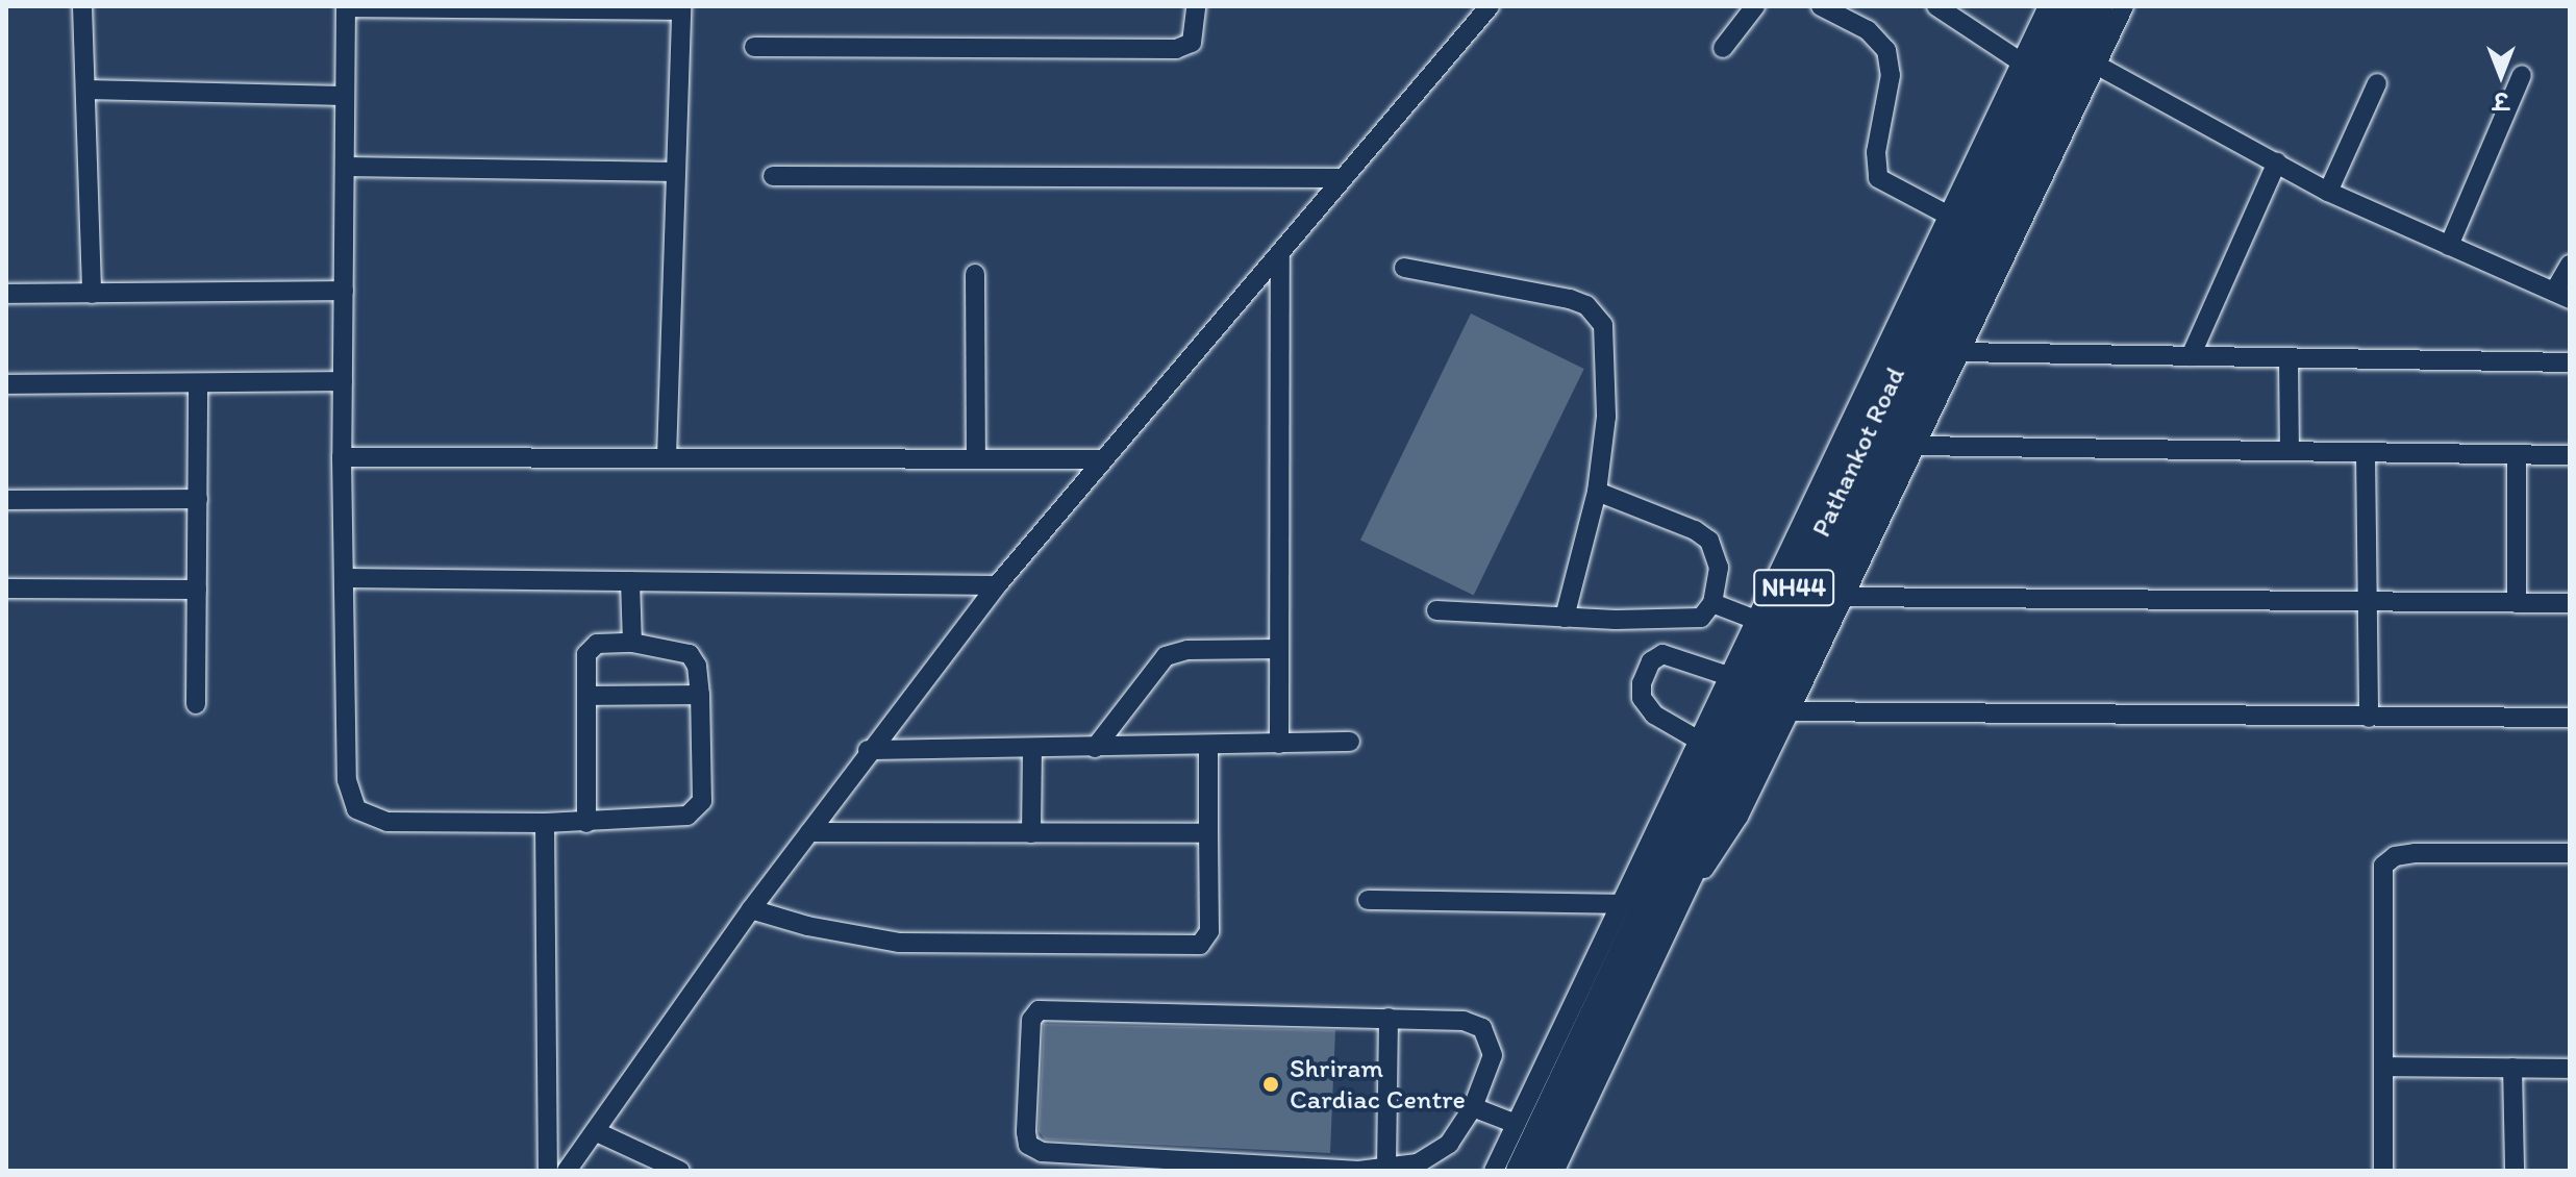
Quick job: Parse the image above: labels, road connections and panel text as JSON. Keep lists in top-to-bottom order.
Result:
{
  "streets": {
    "highway": ["Pathankot Road", "NH44"]
  },
  "places": ["Shriram Cardiac Centre"],
  "north": "bottom"
}
